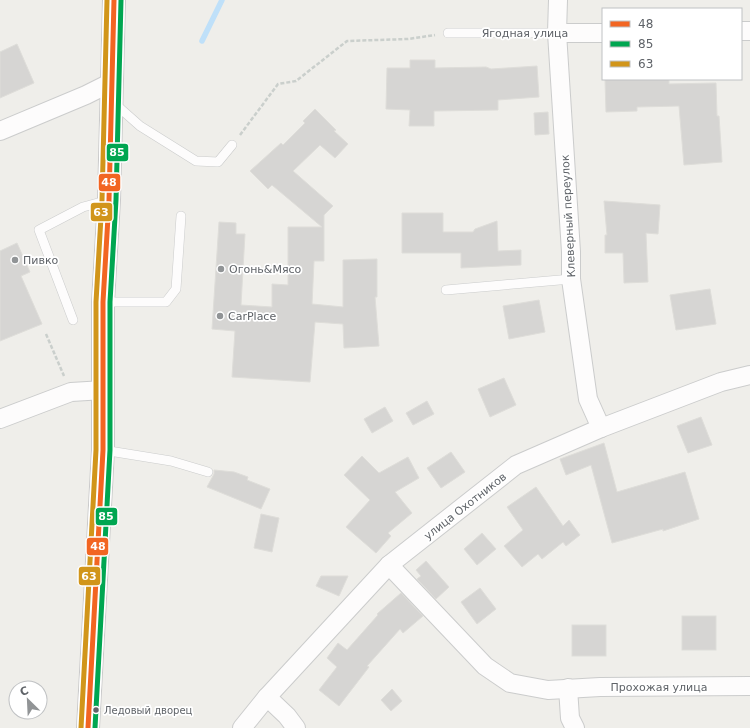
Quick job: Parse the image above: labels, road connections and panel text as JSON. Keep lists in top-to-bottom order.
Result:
{
  "streets": {
    "street": [
      "Ягодная улица",
      "Клеверный переулок",
      "улица Охотников",
      "Прохожая улица"
    ]
  },
  "crossings": [
    ["Ягодная улица", "Клеверный переулок"],
    ["Клеверный переулок", "улица Охотников"],
    ["улица Охотников", "Прохожая улица"]
  ],
  "places": [
    "Пивко",
    "Огонь&Мясо",
    "CarPlace",
    "Ледовый дворец"
  ],
  "lines": ["transit line 48", "transit line 85", "transit line 63"],
  "legend": ["48", "85", "63"],
  "north": "top left"
}
